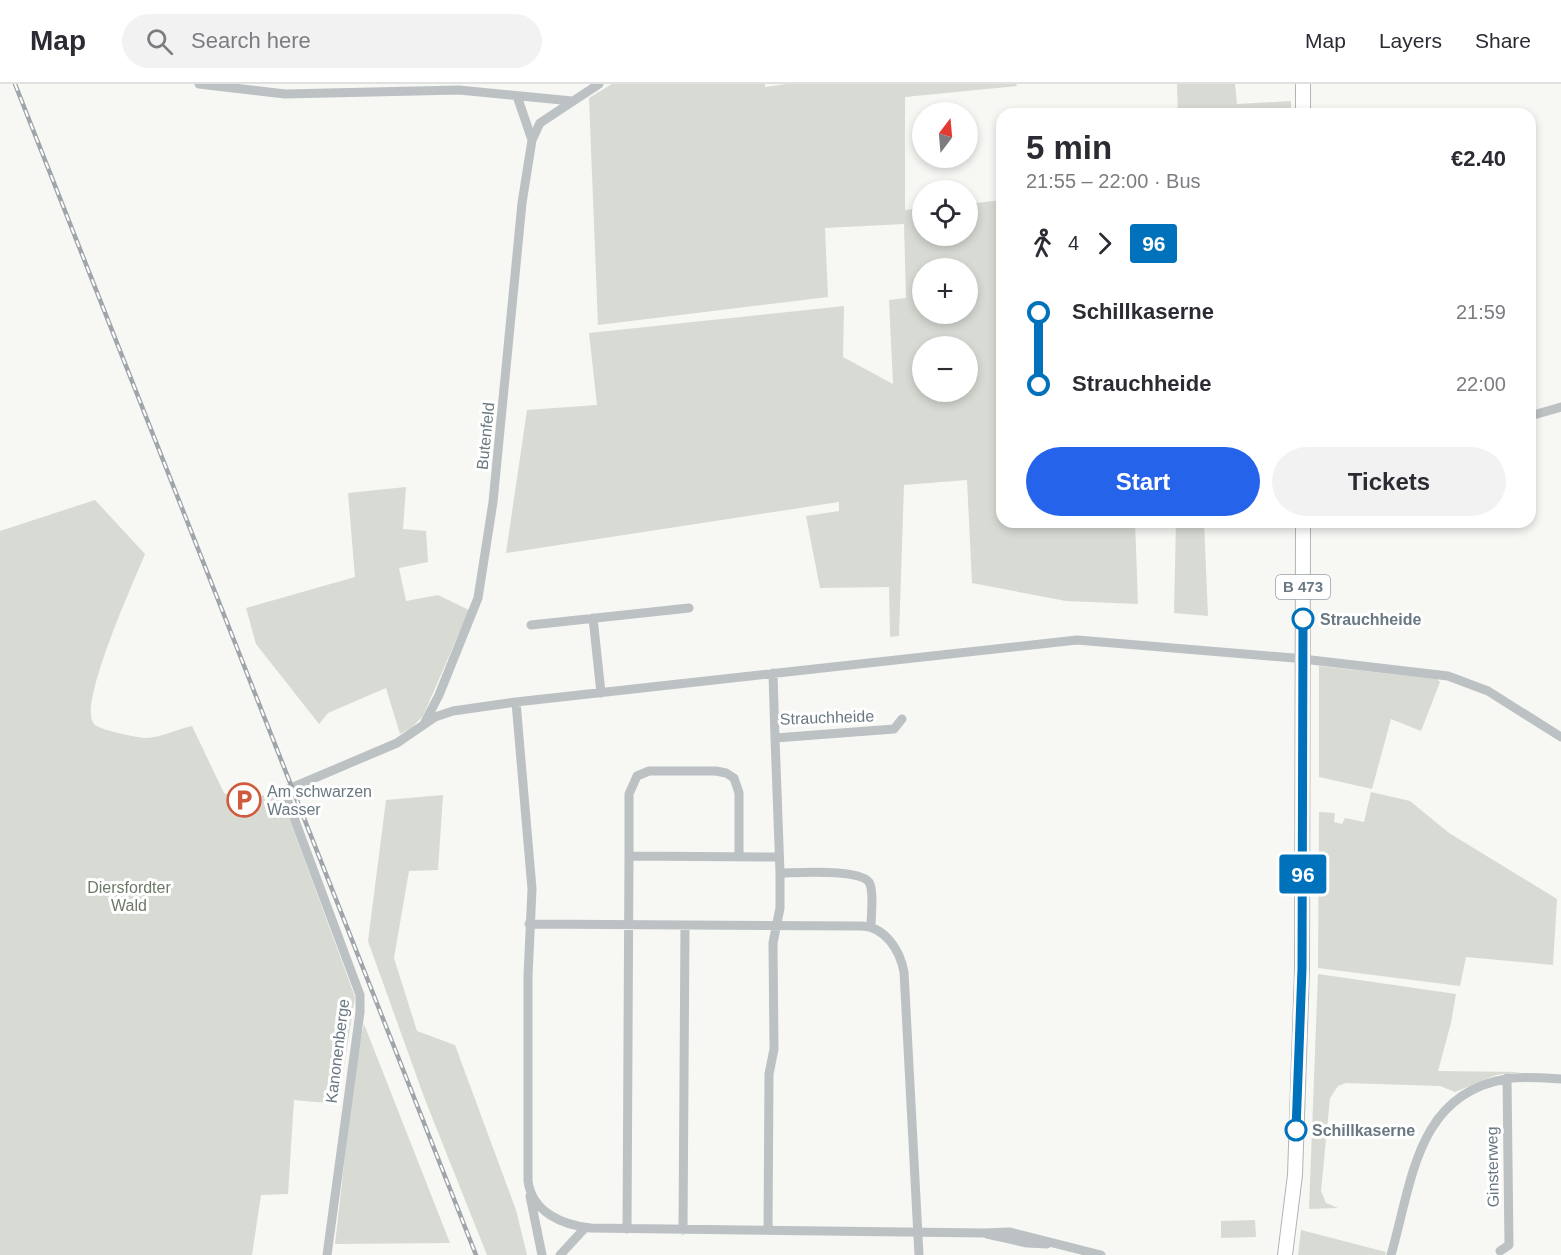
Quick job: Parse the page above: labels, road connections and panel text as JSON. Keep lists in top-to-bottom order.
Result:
{
  "streets": {
    "main road": ["B 473"],
    "street": [
      "Butenfeld",
      "Strauchheide",
      "Kanonenberge",
      "Ginsterweg"
    ]
  },
  "crossings": [
    ["Butenfeld", "Kanonenberge"]
  ],
  "parks": ["Diersfordter Wald"],
  "places": {
    "other": ["Strauchheide", "Schillkaserne"],
    "parking": ["Am schwarzen Wasser"]
  },
  "lines": ["bus line 96"],
  "north": "top",
  "page": {
    "header": "Map",
    "search": "Search here",
    "nav": ["Map", "Layers", "Share"],
    "on_map": "96",
    "map_buttons": ["+", "−"],
    "heading": ["5 min", "21:55 – 22:00 · Bus", "€2.40"],
    "legs": ["4", "96"],
    "list": [
      {
        "name": "Schillkaserne",
        "value": "21:59"
      },
      {
        "name": "Strauchheide",
        "value": "22:00"
      }
    ],
    "buttons": ["Start", "Tickets"]
  }
}
